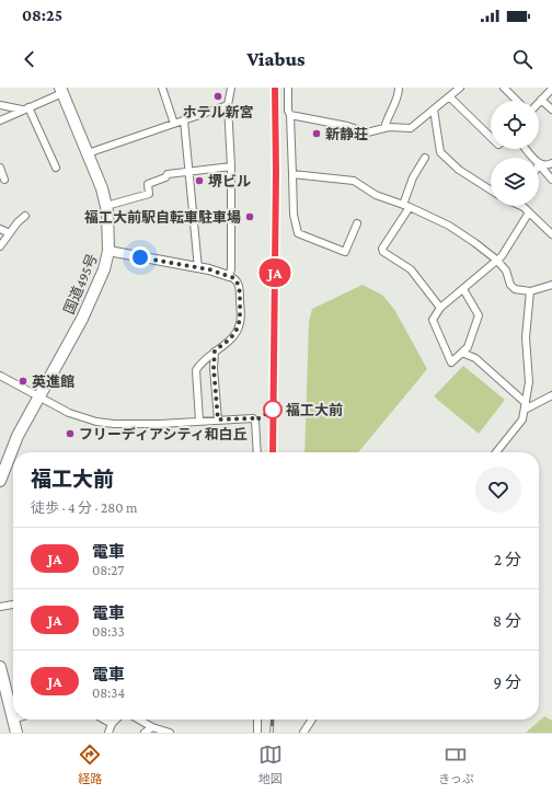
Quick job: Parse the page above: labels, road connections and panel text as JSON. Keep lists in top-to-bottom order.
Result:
{
  "streets": {
    "highway": ["国道495号"]
  },
  "places": [
    "ホテル新宮",
    "新静荘",
    "堺ビル",
    "福工大前駅自転車駐車場",
    "英進館",
    "福工大前",
    "フリーディアシティ和白丘"
  ],
  "page": {
    "status": "08:25",
    "header": "Viabus",
    "on_map": "JA",
    "heading": ["福工大前", "徒歩 · 4 分 · 280 m"],
    "list": [
      {
        "mark": "JA",
        "name": "電車",
        "note": "08:27",
        "value": "2 分"
      },
      {
        "mark": "JA",
        "name": "電車",
        "note": "08:33",
        "value": "8 分"
      },
      {
        "mark": "JA",
        "name": "電車",
        "note": "08:34",
        "value": "9 分"
      }
    ],
    "tabs": ["経路", "地図", "きっぷ"]
  }
}
